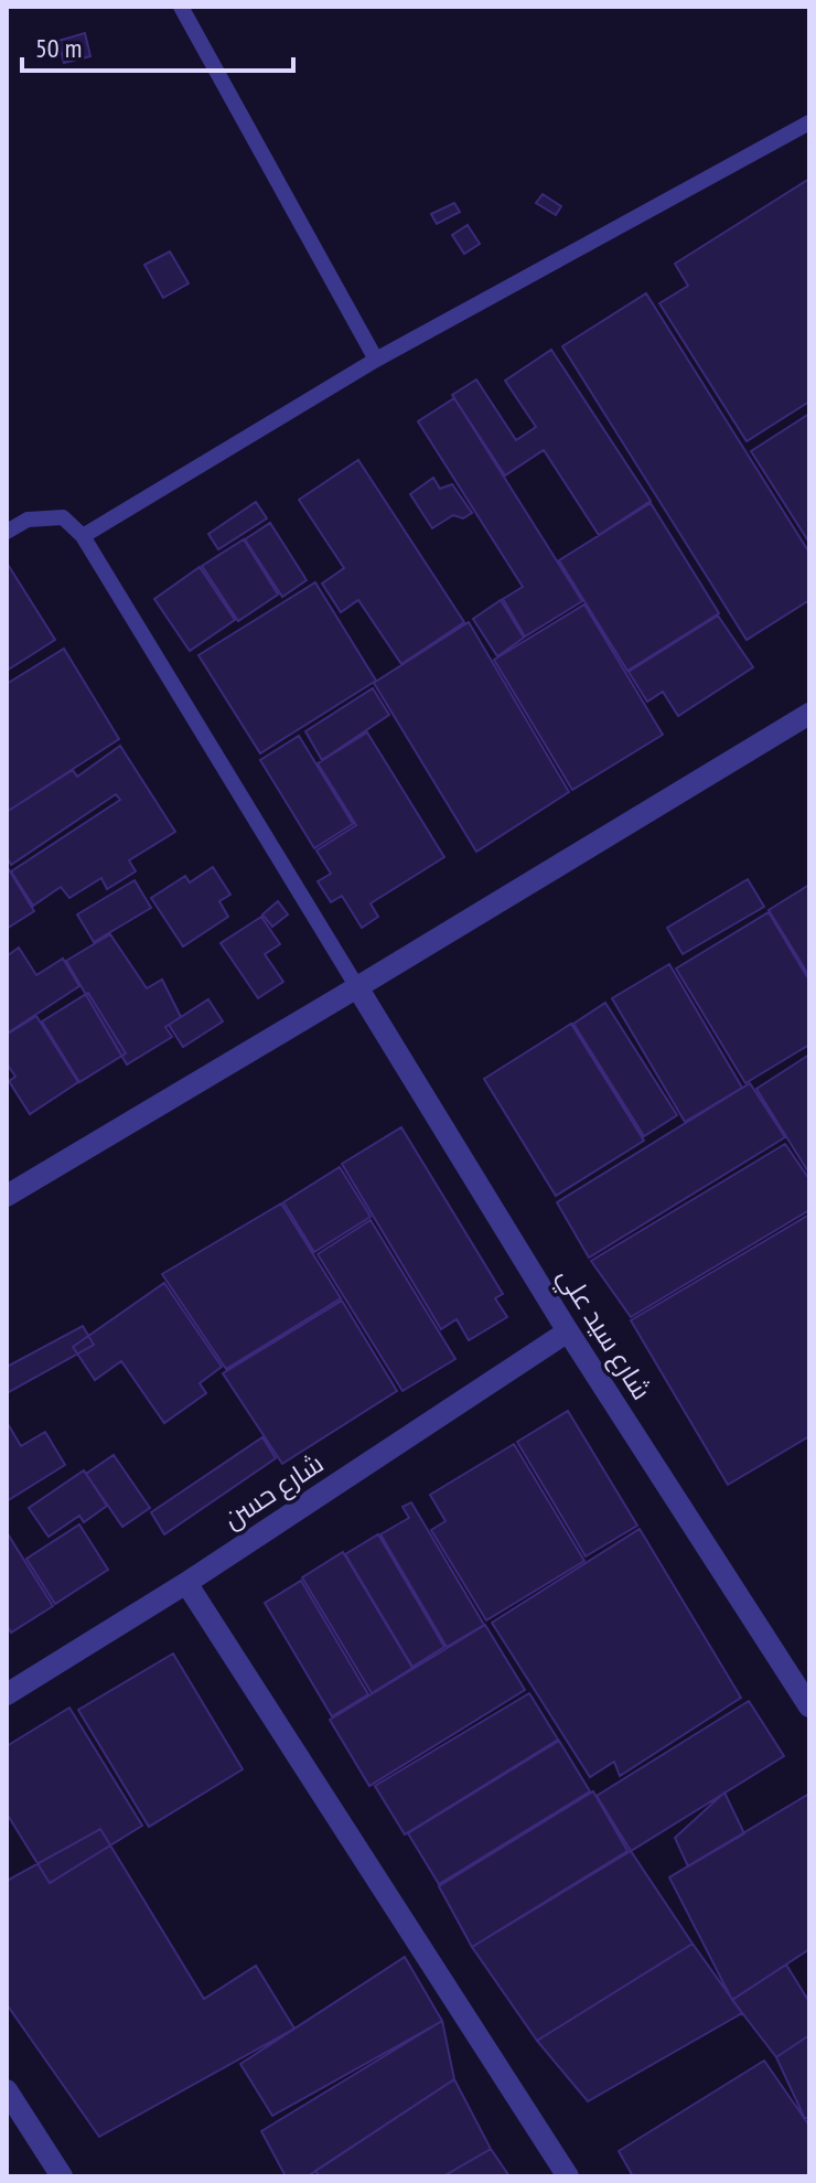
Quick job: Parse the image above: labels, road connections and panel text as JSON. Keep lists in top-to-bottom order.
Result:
{
  "streets": {
    "street": ["شارع سيد علي", "شارع حسن"]
  },
  "crossings": [
    ["شارع سيد علي", "شارع حسن"]
  ],
  "scale_bar": "50 m"
}
